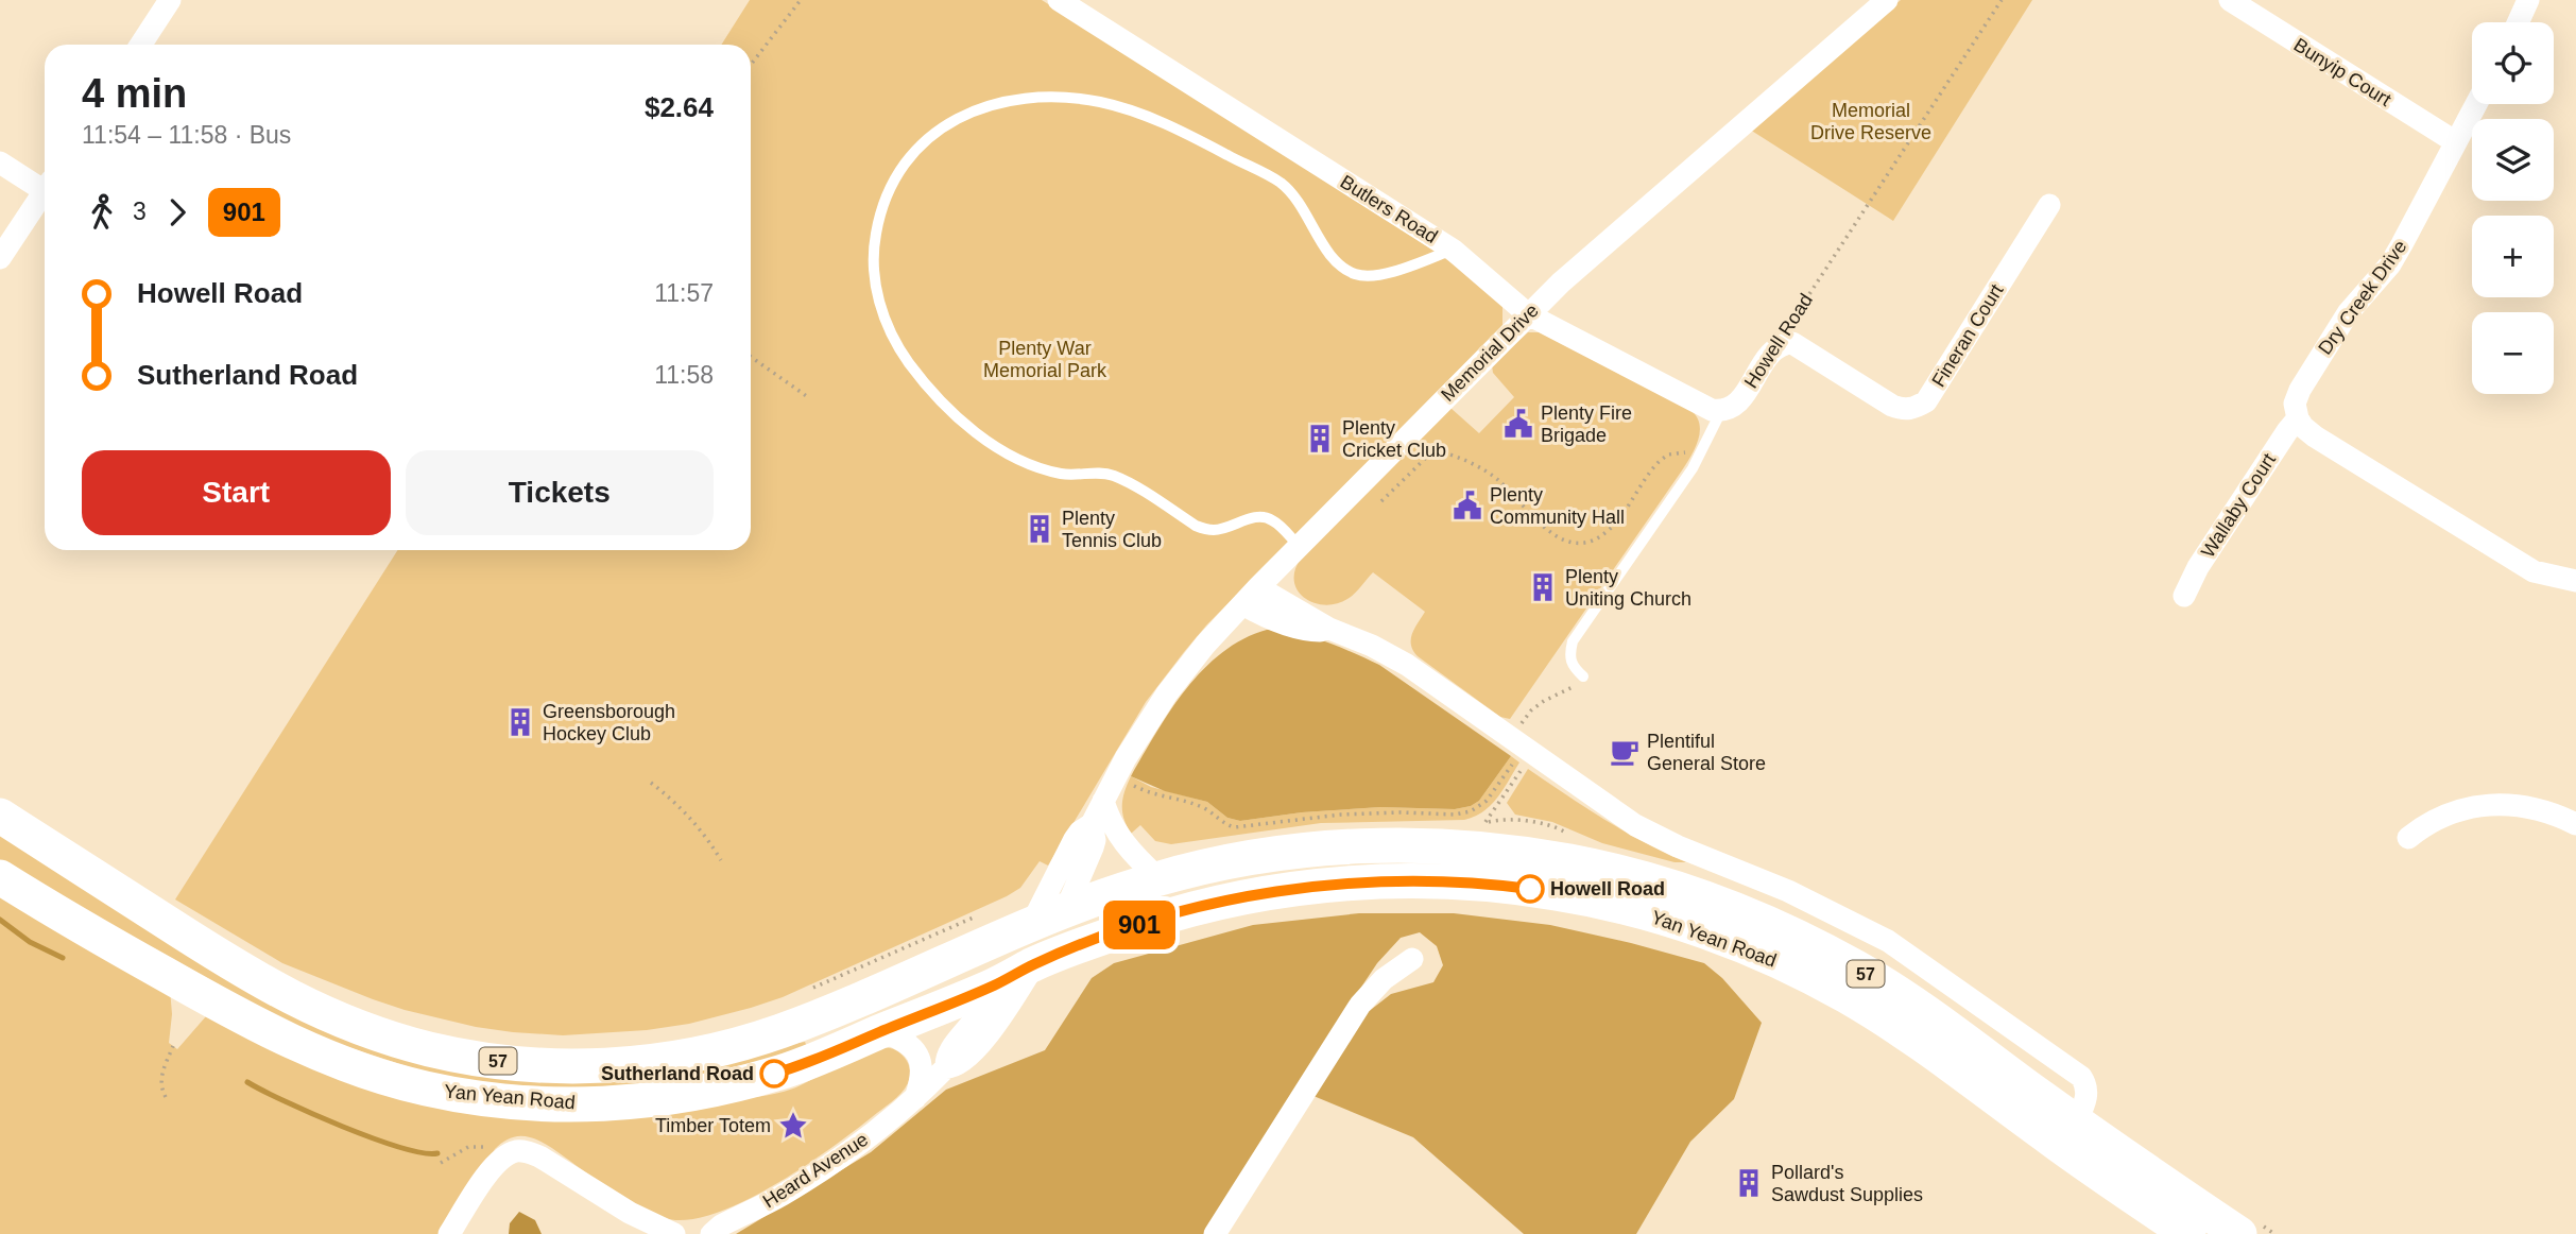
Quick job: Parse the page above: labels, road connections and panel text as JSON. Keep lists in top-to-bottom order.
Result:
{
  "streets": {
    "main road": [
      "Memorial Drive",
      "Yan Yean Road",
      "57",
      "Heard Avenue"
    ],
    "street": [
      "Bunyip Court",
      "Butlers Road",
      "Dry Creek Drive",
      "Fineran Court",
      "Howell Road",
      "Wallaby Court"
    ]
  },
  "crossings": [
    ["Bunyip Court", "Dry Creek Drive"],
    ["Butlers Road", "Howell Road"],
    ["Butlers Road", "Memorial Drive"],
    ["Dry Creek Drive", "Wallaby Court"],
    ["Fineran Court", "Howell Road"],
    ["Memorial Drive", "Yan Yean Road"],
    ["Memorial Drive", "Heard Avenue"],
    ["Yan Yean Road", "Heard Avenue"]
  ],
  "parks": ["Memorial Drive Reserve", "Plenty War Memorial Park"],
  "places": {
    "public building": ["Plenty Fire Brigade", "Plenty Community Hall"],
    "building": [
      "Plenty Cricket Club",
      "Plenty Tennis Club",
      "Plenty Uniting Church",
      "Greensborough Hockey Club",
      "Pollard's Sawdust Supplies"
    ],
    "cafe": ["Plentiful General Store"],
    "other": ["Howell Road", "Sutherland Road"],
    "place": ["Timber Totem"]
  },
  "lines": ["bus line 901"],
  "page": {
    "on_map": "901",
    "map_buttons": ["+", "−"],
    "heading": ["4 min", "11:54 – 11:58 · Bus", "$2.64"],
    "legs": ["3", "901"],
    "list": [
      {
        "name": "Howell Road",
        "value": "11:57"
      },
      {
        "name": "Sutherland Road",
        "value": "11:58"
      }
    ],
    "buttons": ["Start", "Tickets"]
  }
}
